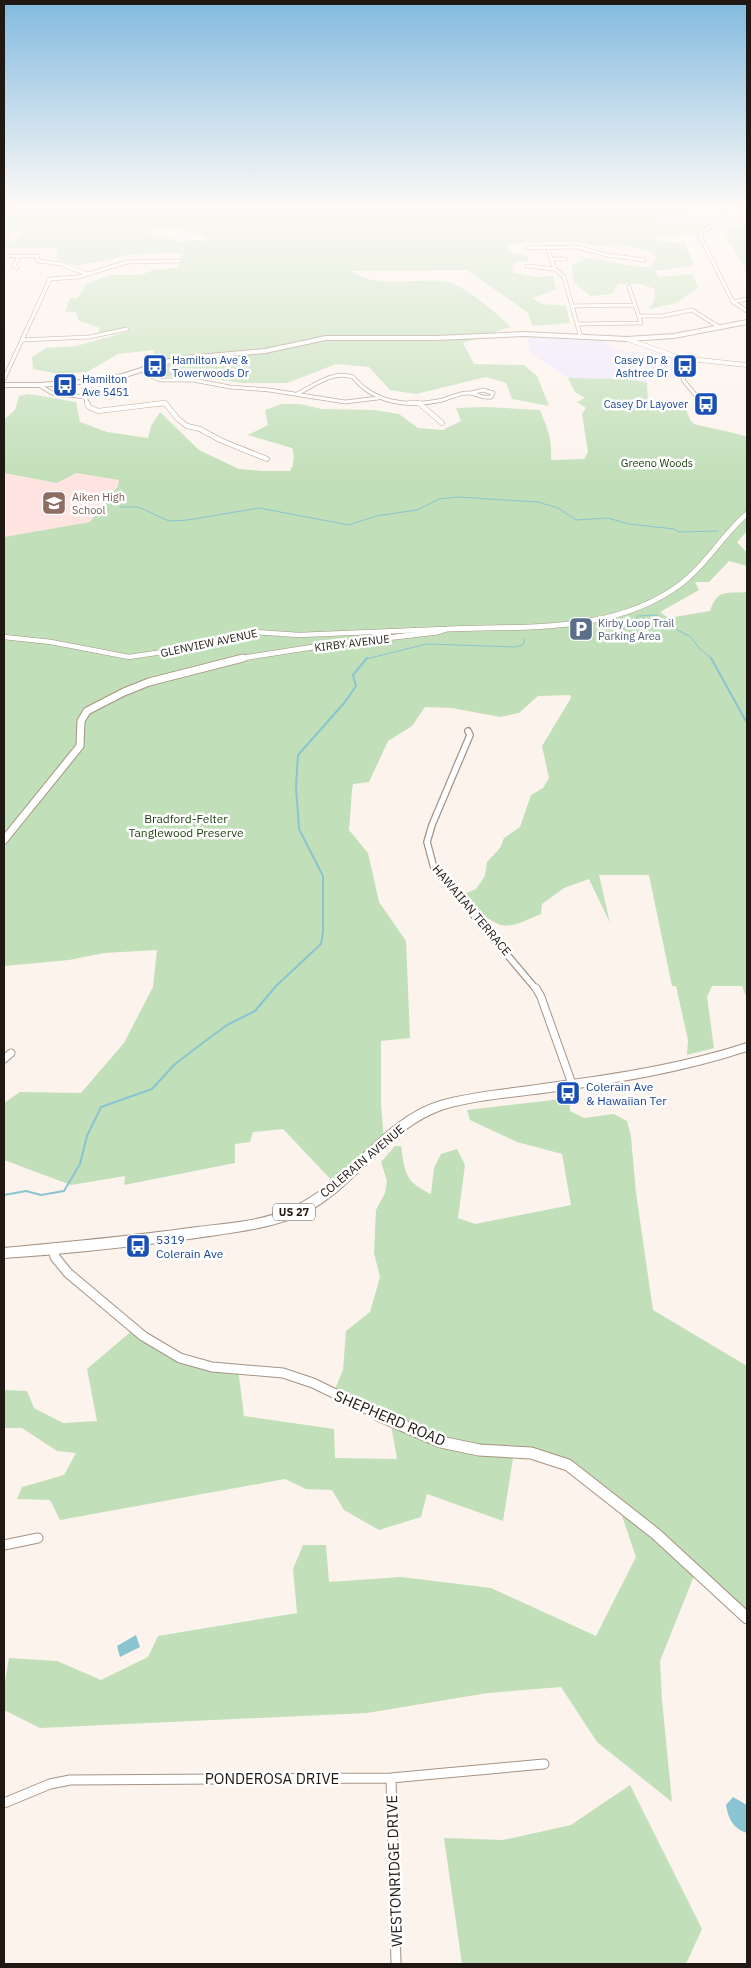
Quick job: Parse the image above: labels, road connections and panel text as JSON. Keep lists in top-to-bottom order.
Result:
{
  "streets": {
    "main road": ["COLERAIN AVENUE", "US 27"],
    "street": [
      "GLENVIEW AVENUE",
      "KIRBY AVENUE",
      "HAWAIIAN TERRACE",
      "SHEPHERD ROAD",
      "PONDEROSA DRIVE",
      "WESTONRIDGE DRIVE"
    ]
  },
  "crossings": [
    ["GLENVIEW AVENUE", "KIRBY AVENUE"],
    ["HAWAIIAN TERRACE", "COLERAIN AVENUE"],
    ["COLERAIN AVENUE", "SHEPHERD ROAD"],
    ["PONDEROSA DRIVE", "WESTONRIDGE DRIVE"]
  ],
  "parks": ["Greeno Woods", "Bradford-Felter Tanglewood Preserve"],
  "places": {
    "bus stop": [
      "Hamilton Ave & Towerwoods Dr",
      "Casey Dr & Ashtree Dr",
      "Hamilton Ave 5451",
      "Casey Dr Layover",
      "Colerain Ave & Hawaiian Ter",
      "5319 Colerain Ave"
    ],
    "school or university": ["Aiken High School"],
    "parking": ["Kirby Loop Trail Parking Area"]
  }
}
